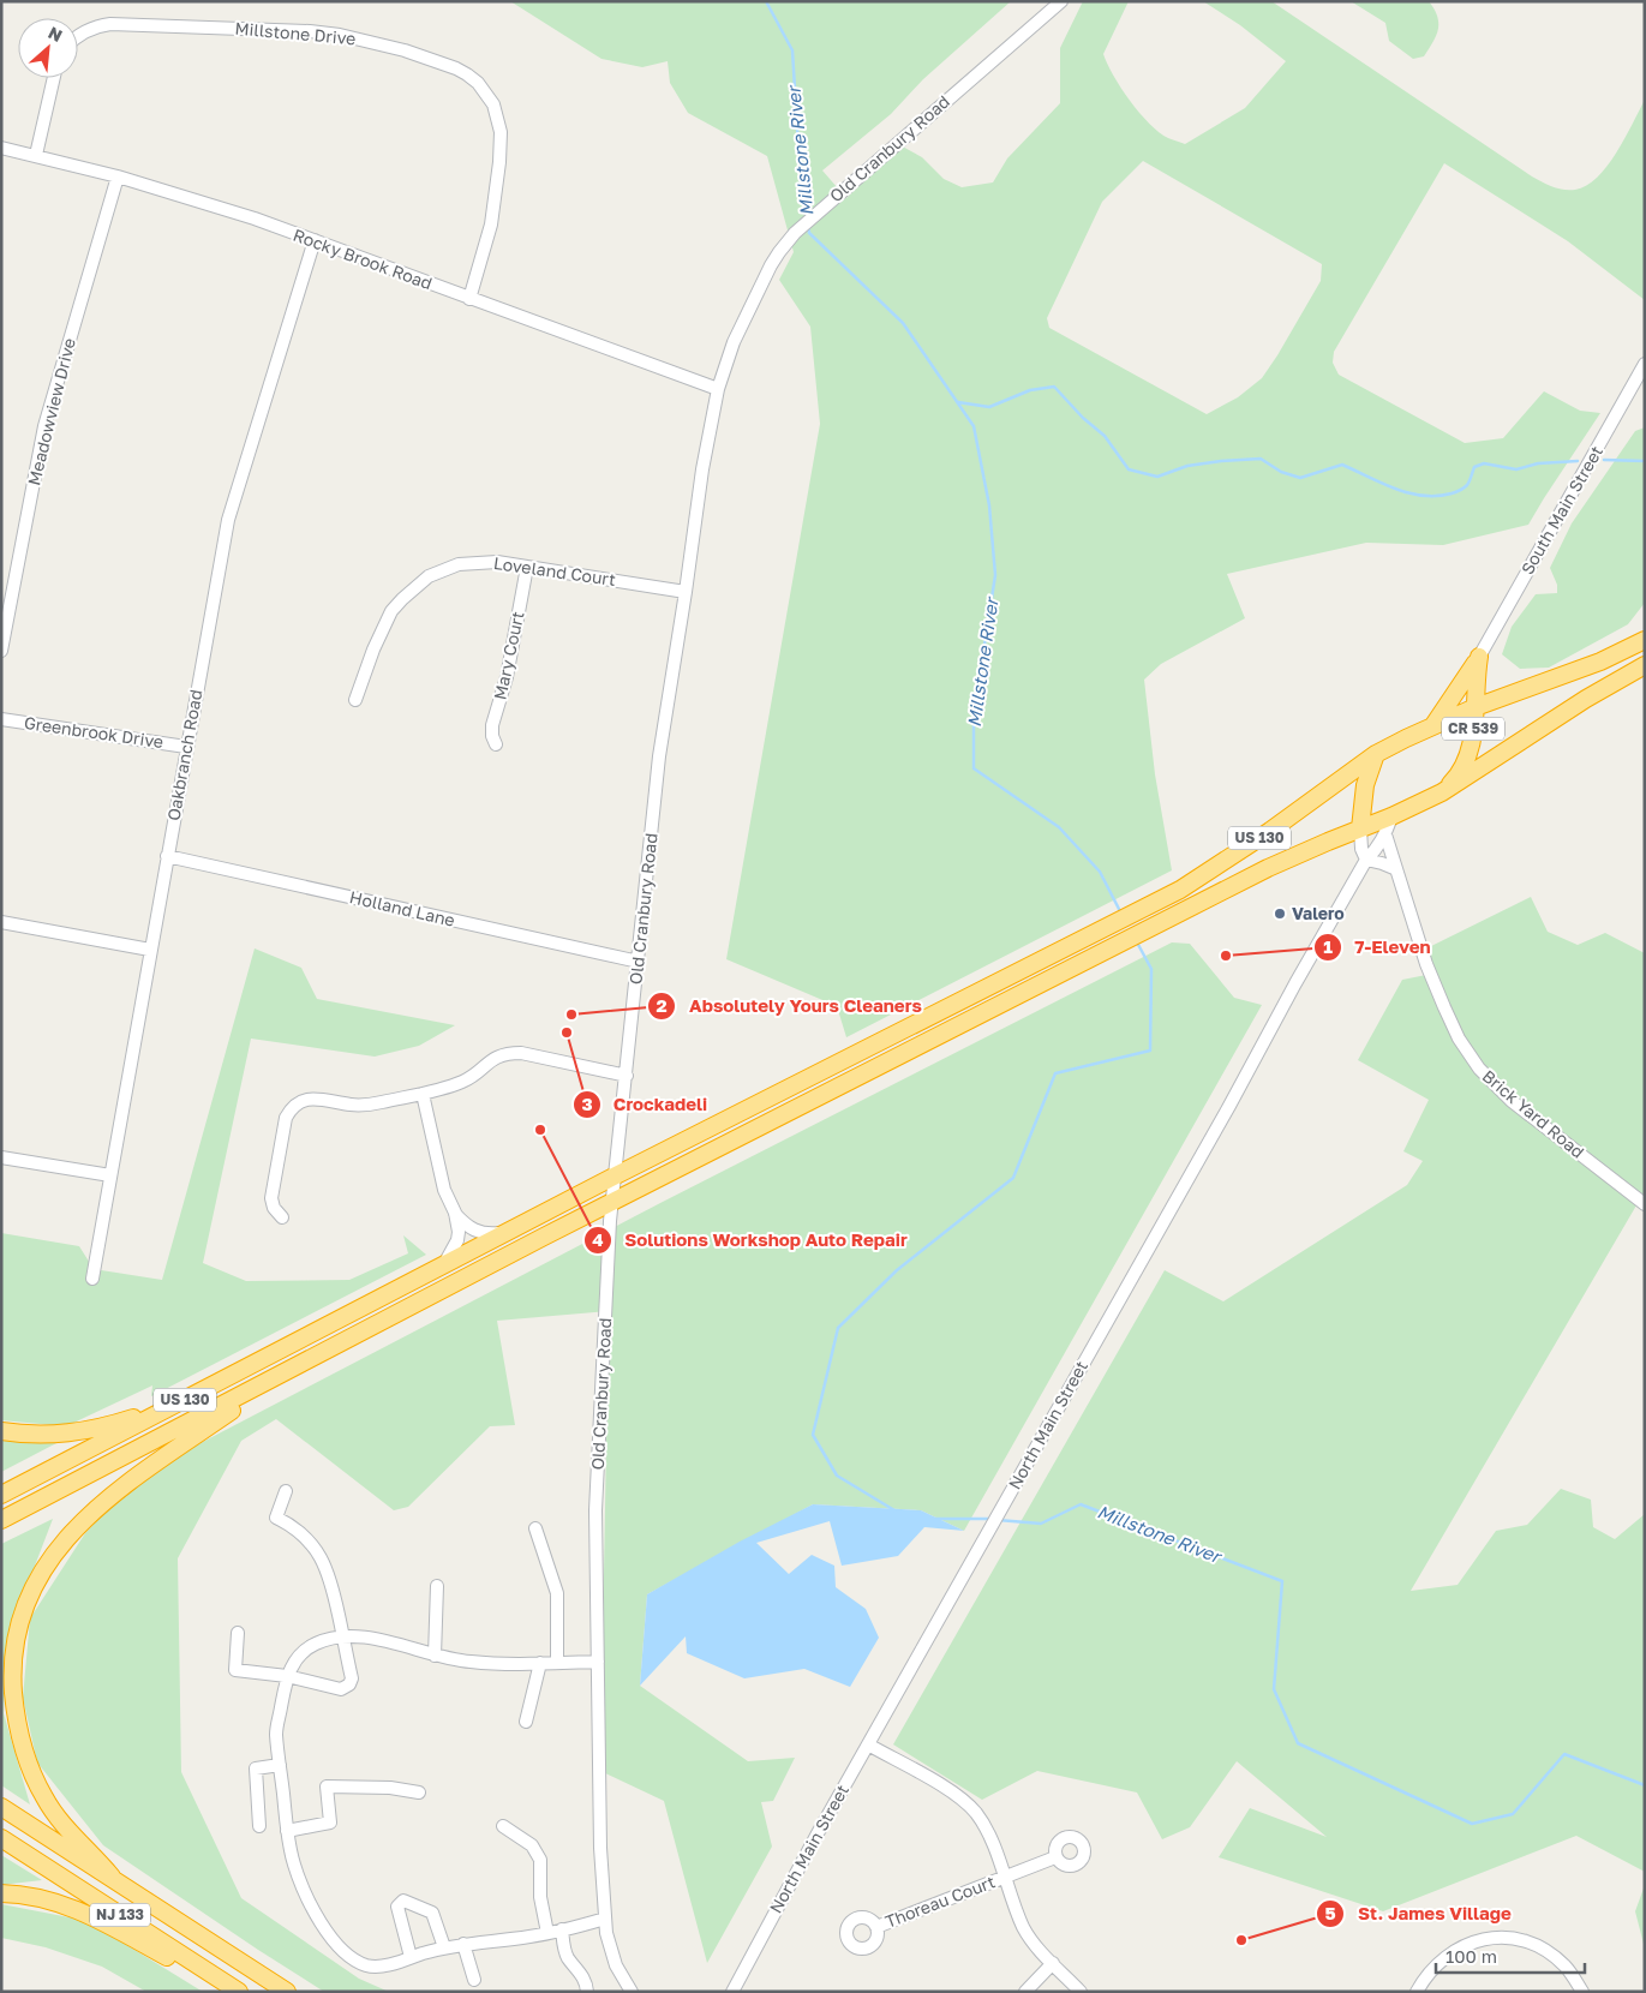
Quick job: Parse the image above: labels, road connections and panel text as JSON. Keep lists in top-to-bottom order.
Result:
{
  "streets": {
    "highway": ["CR 539", "US 130", "NJ 133"],
    "street": [
      "Millstone Drive",
      "Old Cranbury Road",
      "Rocky Brook Road",
      "Meadowview Drive",
      "South Main Street",
      "Loveland Court",
      "Mary Court",
      "Greenbrook Drive",
      "Oakbranch Road",
      "Holland Lane",
      "Brick Yard Road",
      "North Main Street",
      "Thoreau Court"
    ]
  },
  "crossings": [
    ["Millstone Drive", "Rocky Brook Road"],
    ["Old Cranbury Road", "Rocky Brook Road"],
    ["Old Cranbury Road", "Loveland Court"],
    ["Old Cranbury Road", "US 130"],
    ["Old Cranbury Road", "Holland Lane"],
    ["Rocky Brook Road", "Meadowview Drive"],
    ["Rocky Brook Road", "Oakbranch Road"],
    ["South Main Street", "CR 539"],
    ["Loveland Court", "Mary Court"],
    ["CR 539", "US 130"],
    ["Greenbrook Drive", "Oakbranch Road"],
    ["Oakbranch Road", "Holland Lane"],
    ["Brick Yard Road", "North Main Street"]
  ],
  "water": ["Millstone River"],
  "places": [
    "Valero",
    "7-Eleven",
    "Absolutely Yours Cleaners",
    "Crockadeli",
    "Solutions Workshop Auto Repair",
    "St. James Village"
  ],
  "scale_bar": "100 m",
  "north": "top right"
}
